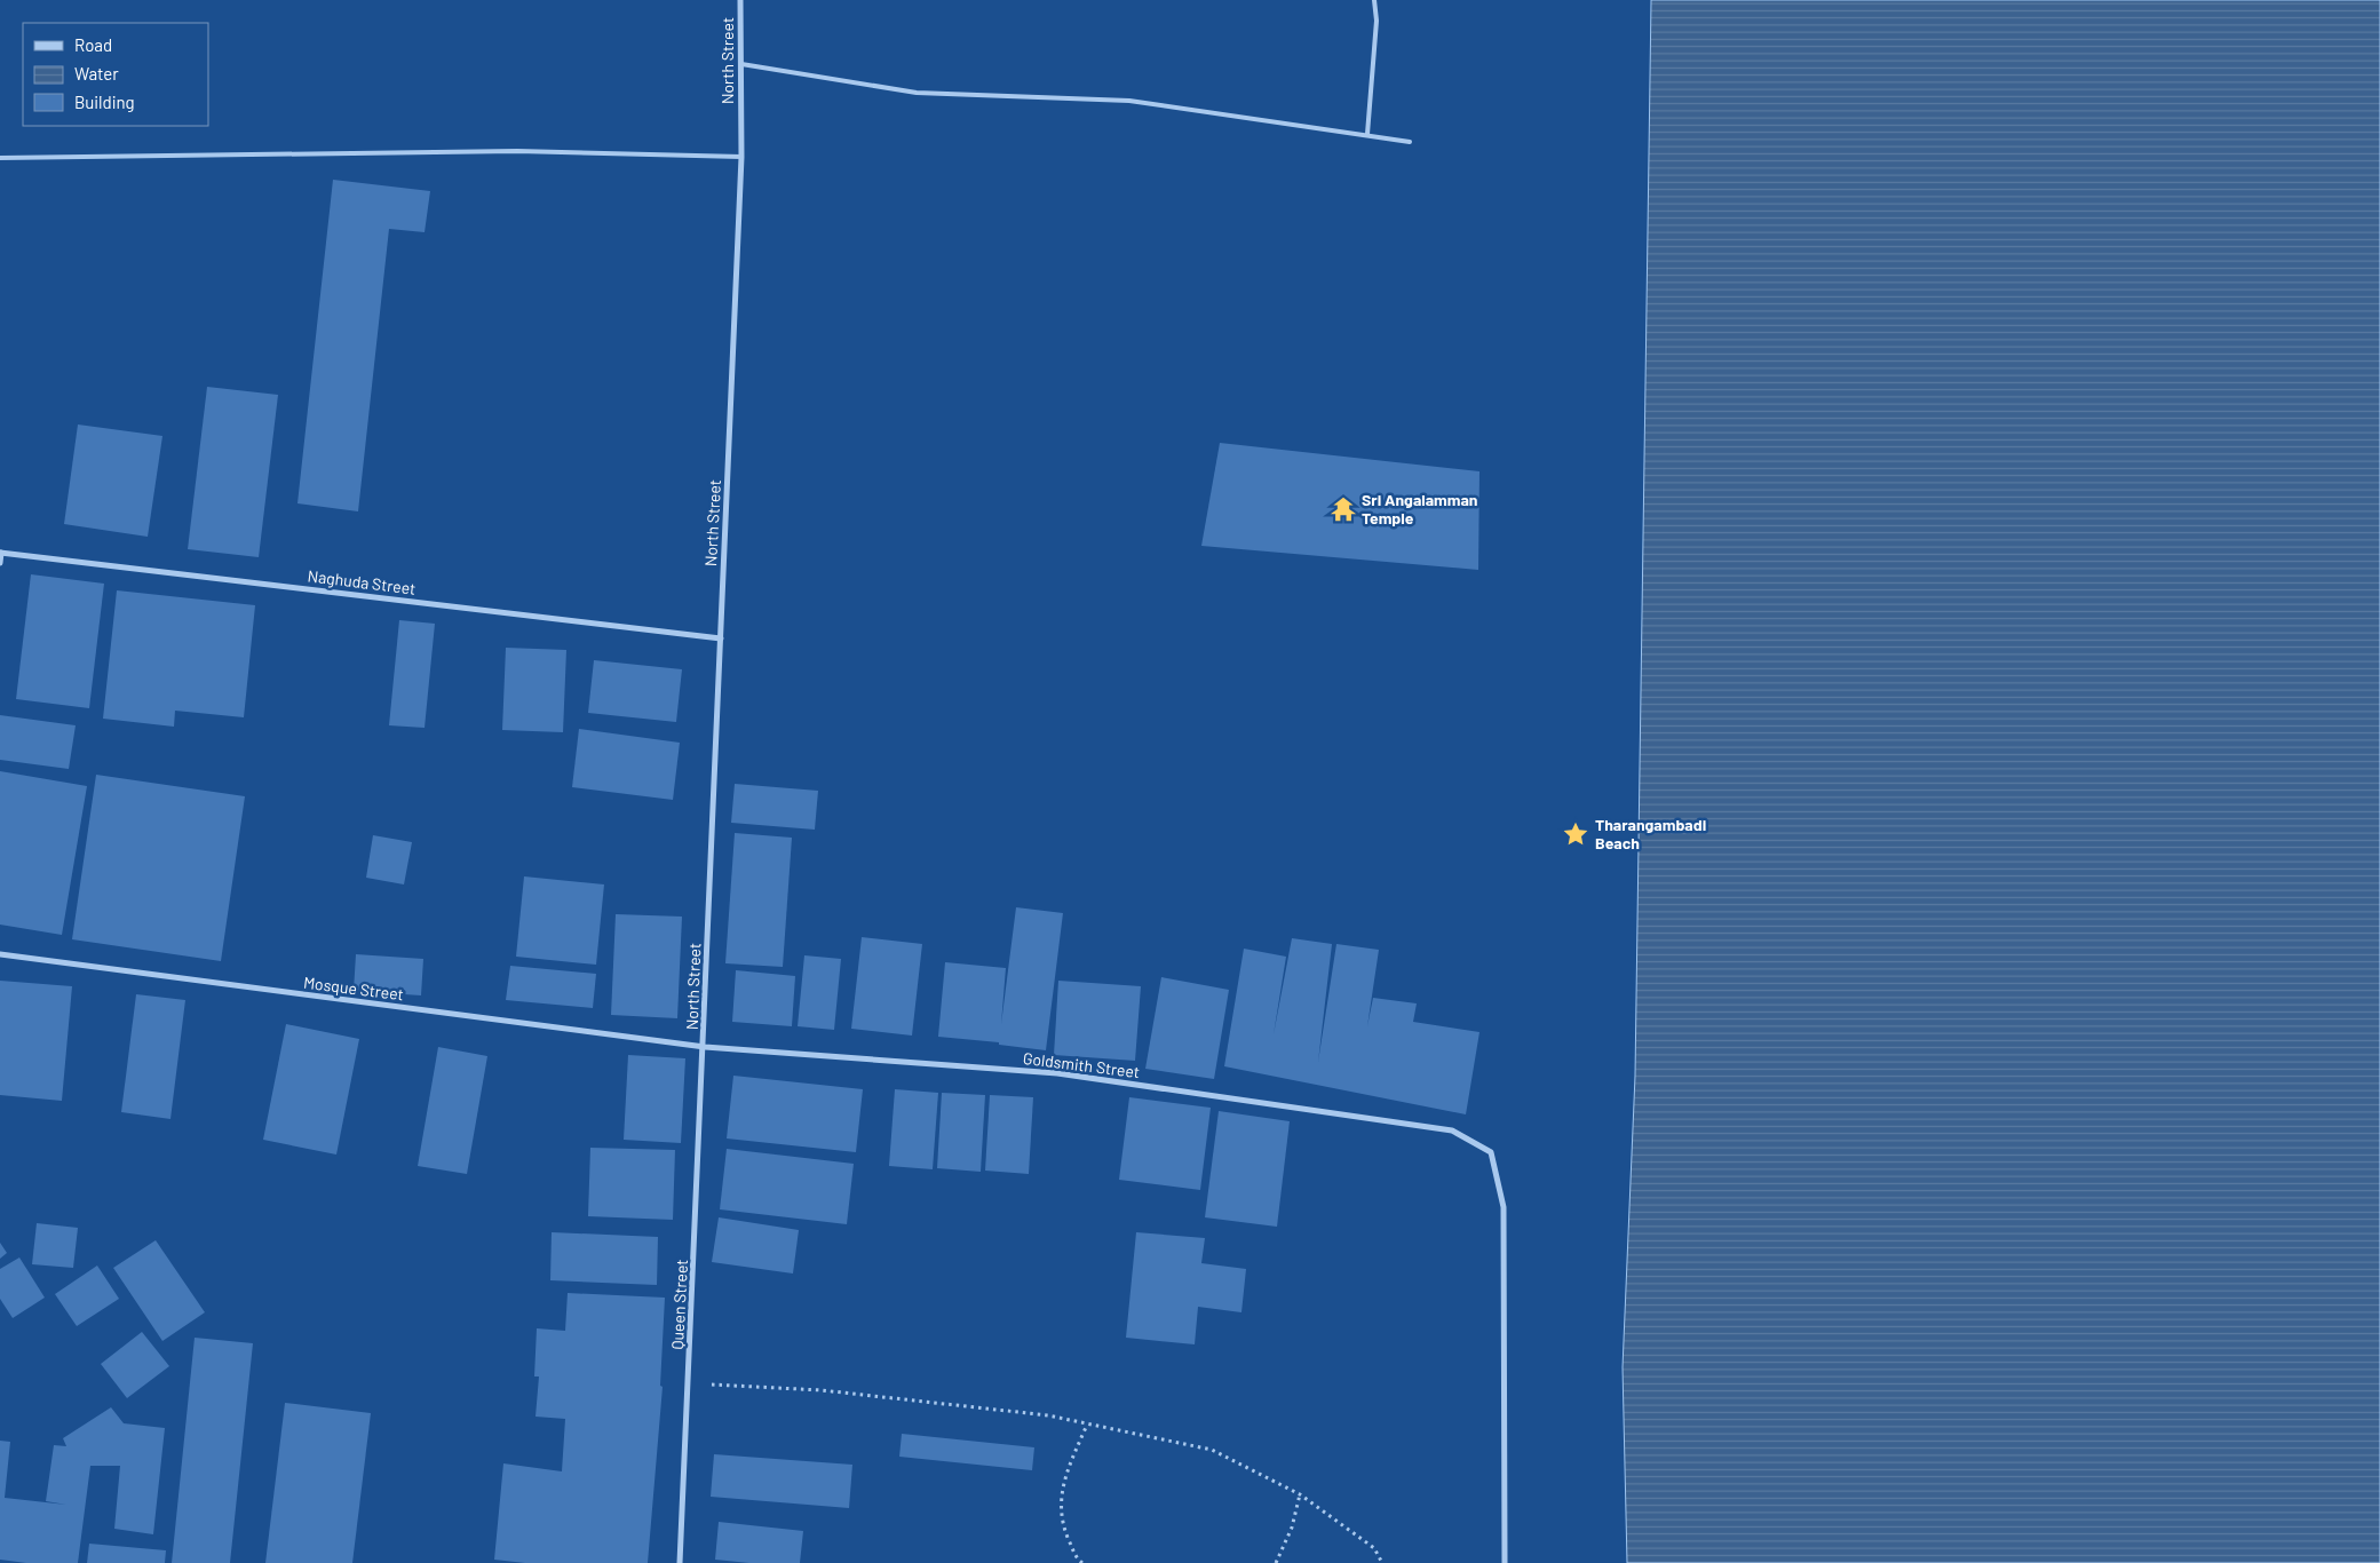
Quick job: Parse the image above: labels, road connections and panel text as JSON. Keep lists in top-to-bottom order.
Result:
{
  "streets": {
    "street": [
      "North Street",
      "Naghuda Street",
      "Mosque Street",
      "Goldsmith Street",
      "Queen Street"
    ]
  },
  "crossings": [
    ["North Street", "Naghuda Street"],
    ["North Street", "Mosque Street"],
    ["North Street", "Goldsmith Street"],
    ["North Street", "Queen Street"],
    ["Mosque Street", "Goldsmith Street"],
    ["Mosque Street", "Queen Street"],
    ["Goldsmith Street", "Queen Street"]
  ],
  "places": {
    "temple": ["Sri Angalamman Temple"],
    "place": ["Tharangambadi Beach"]
  },
  "legend": ["Road", "Water", "Building"]
}
